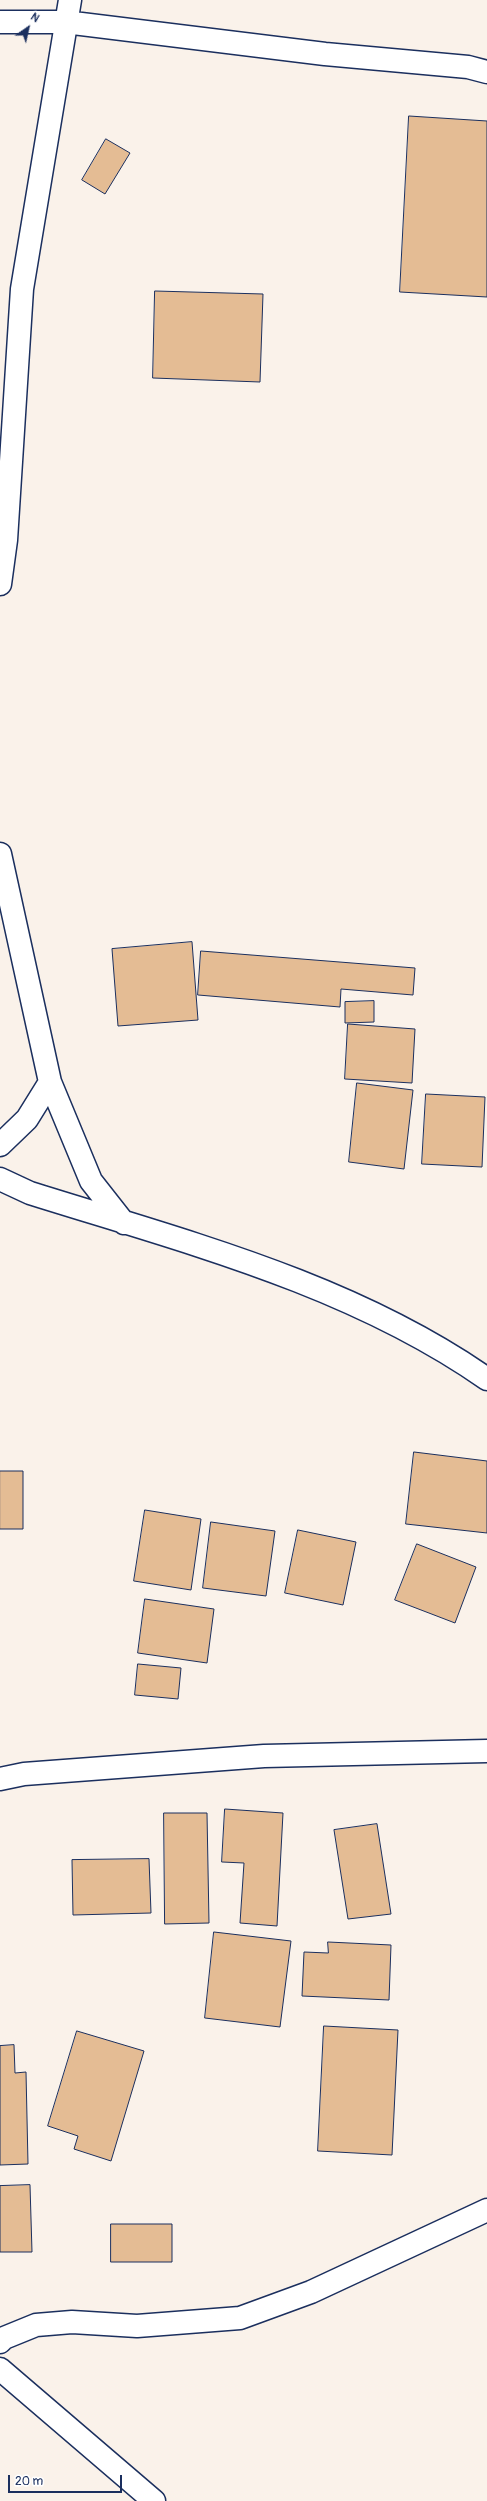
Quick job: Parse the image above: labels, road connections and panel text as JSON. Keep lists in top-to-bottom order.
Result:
{
  "scale_bar": "20 m",
  "north": "top right"
}
